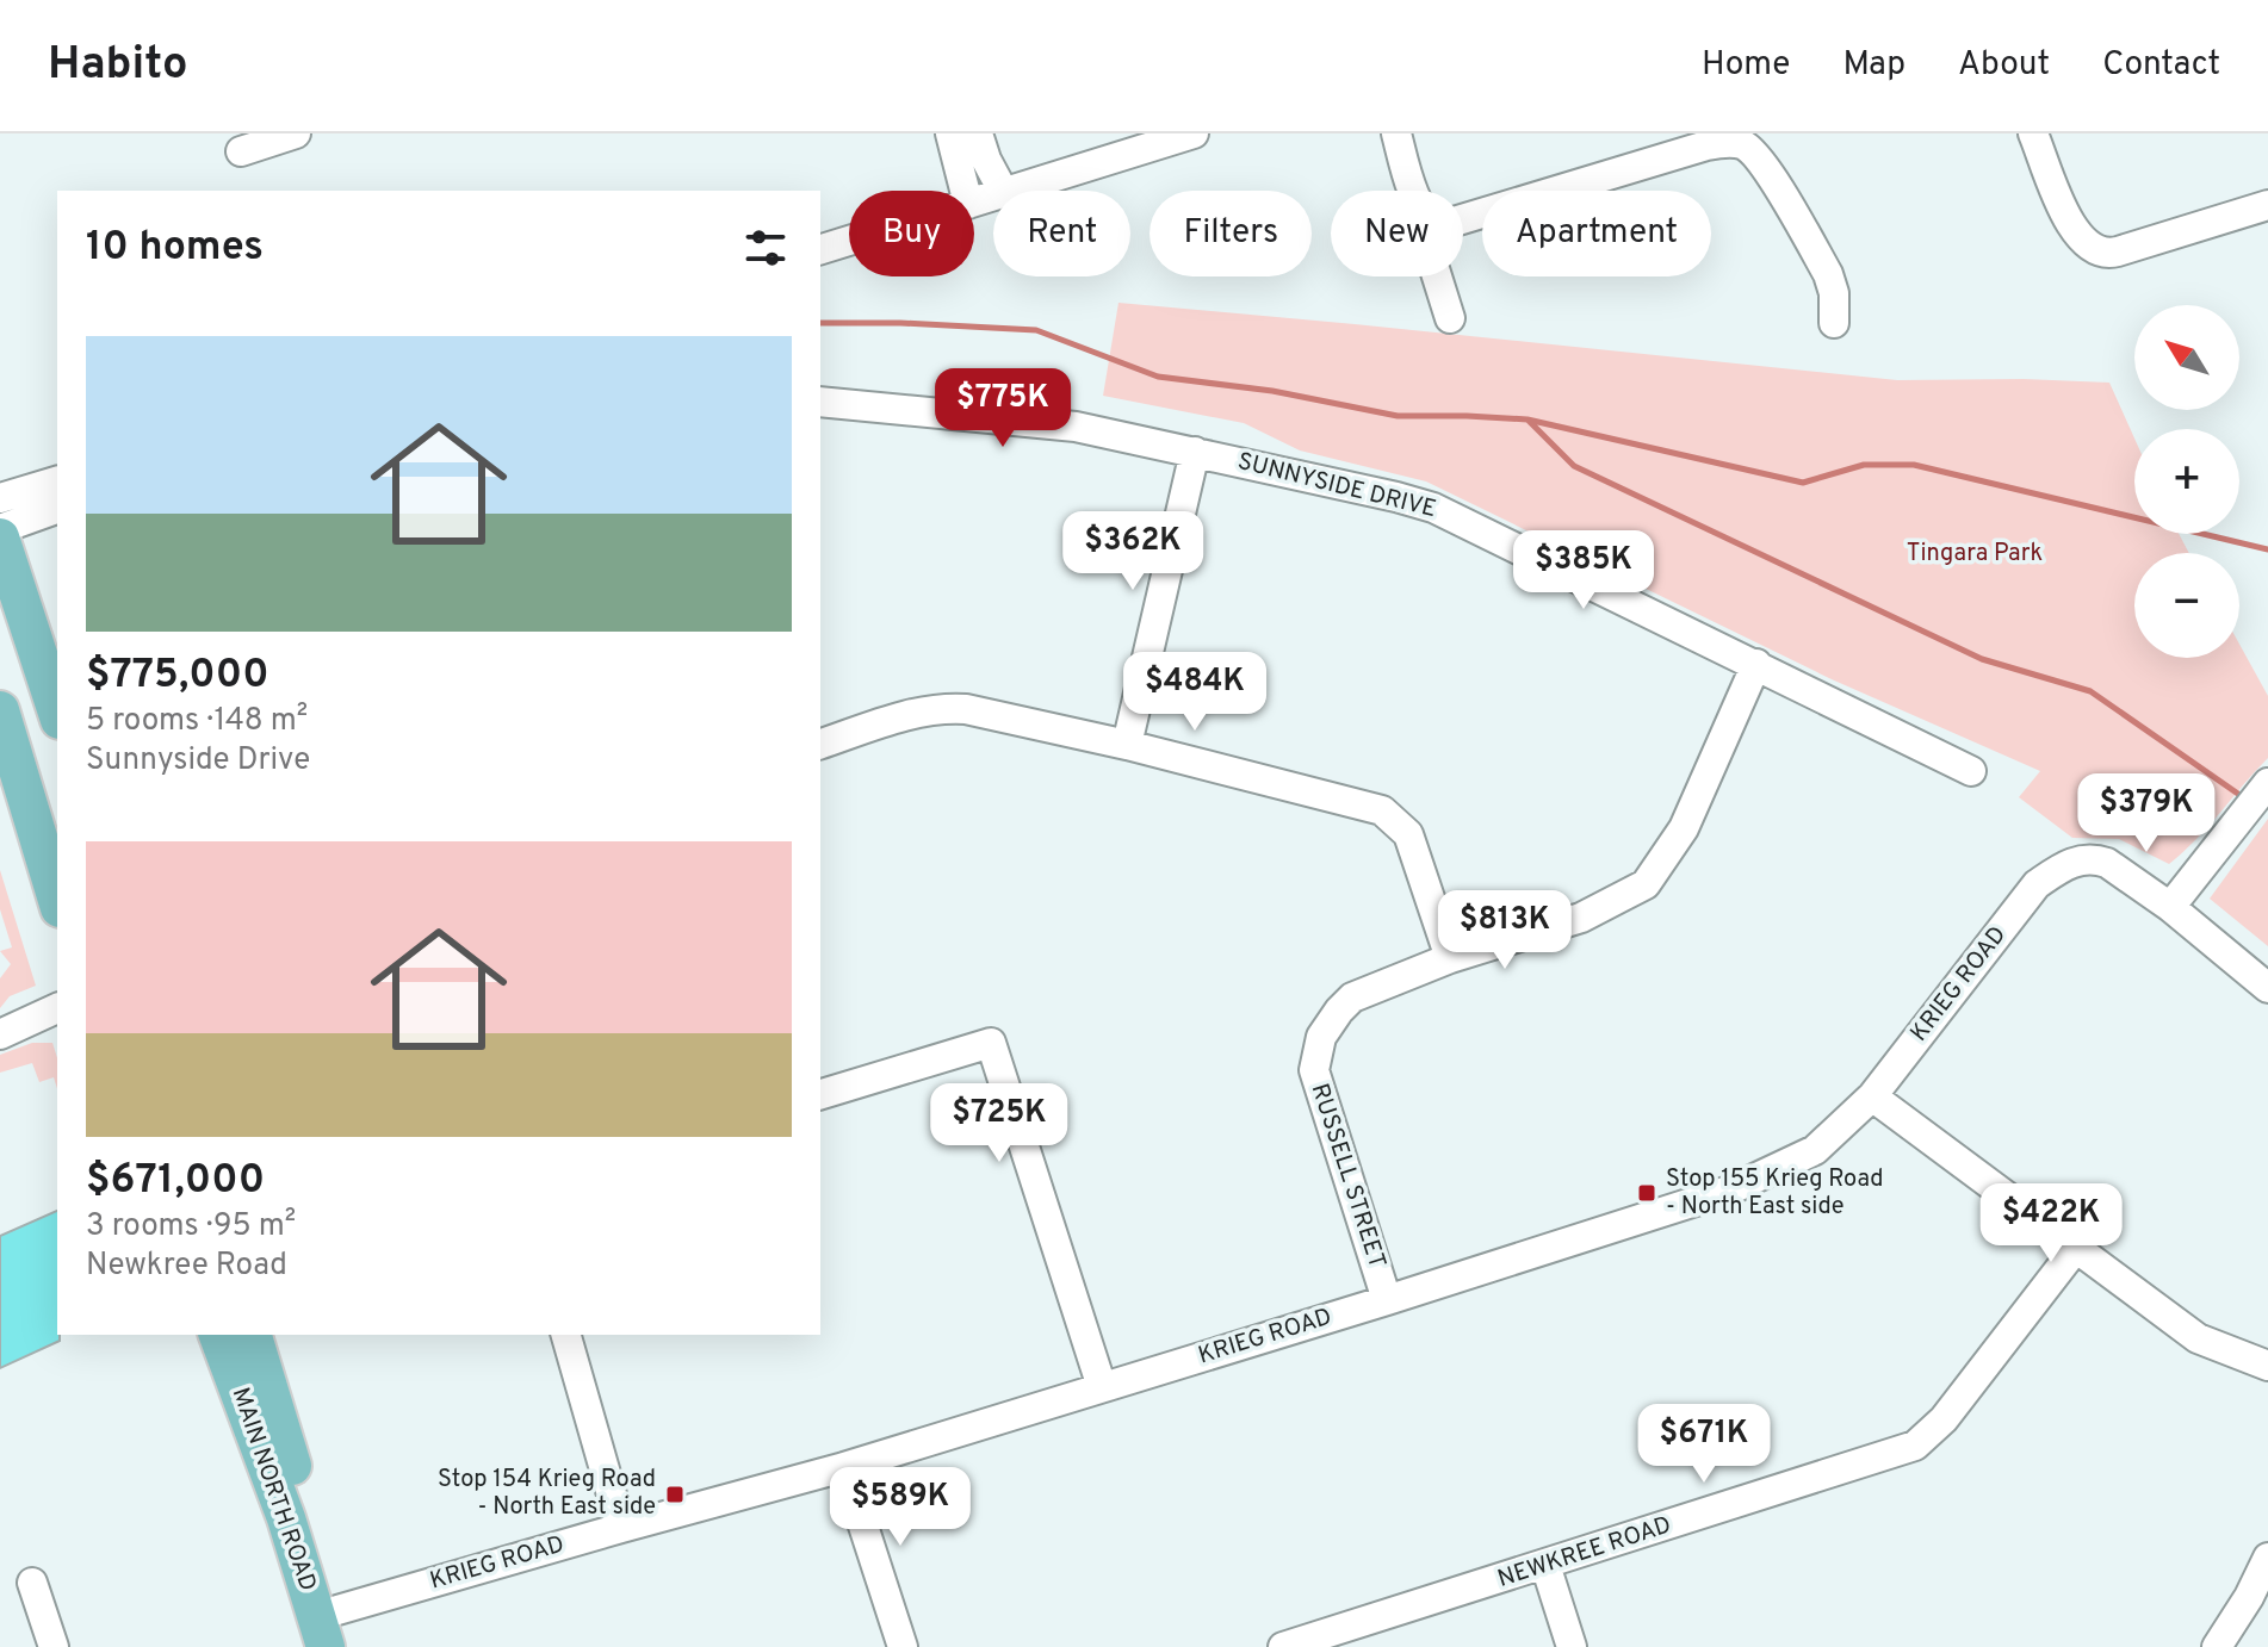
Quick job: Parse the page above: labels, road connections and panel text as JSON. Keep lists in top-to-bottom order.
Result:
{
  "streets": {
    "main road": ["MAIN NORTH ROAD"],
    "street": [
      "SUNNYSIDE DRIVE",
      "KRIEG ROAD",
      "RUSSELL STREET",
      "NEWKREE ROAD"
    ]
  },
  "crossings": [
    ["SUNNYSIDE DRIVE", "RUSSELL STREET"],
    ["KRIEG ROAD", "RUSSELL STREET"],
    ["KRIEG ROAD", "MAIN NORTH ROAD"]
  ],
  "parks": ["Tingara Park"],
  "places": {
    "transit": ["Stop 155 Krieg Road - North East side", "Stop 154 Krieg Road - North East side"]
  },
  "north": "top left",
  "page": {
    "header": "Habito",
    "nav": [
      "Home",
      "Map",
      "About",
      "Contact"
    ],
    "chip": [
      "Buy",
      "Rent",
      "Filters",
      "New",
      "Apartment"
    ],
    "heading": "10 homes",
    "map_buttons": ["+", "−"],
    "list": [
      {
        "name": "$775,000",
        "note": "5 rooms · 148 m² · Sunnyside Drive"
      },
      {
        "name": "$671,000",
        "note": "3 rooms · 95 m² · Newkree Road"
      }
    ],
    "price": [
      "$775K",
      "$362K",
      "$385K",
      "$484K",
      "$379K",
      "$813K",
      "$725K",
      "$422K",
      "$671K",
      "$589K"
    ]
  }
}
